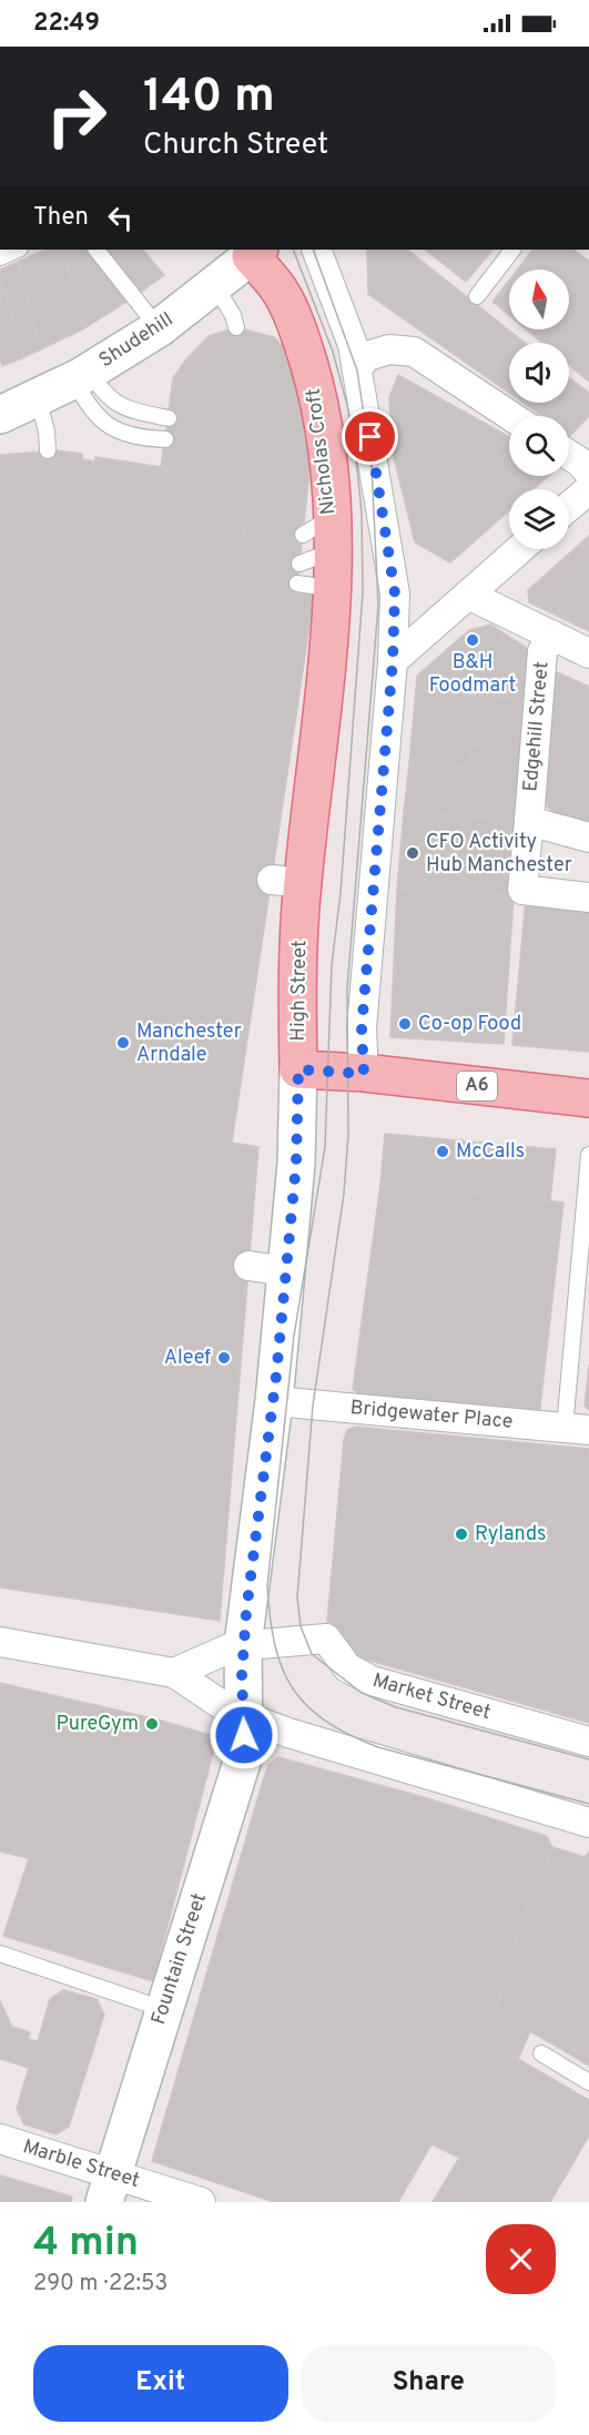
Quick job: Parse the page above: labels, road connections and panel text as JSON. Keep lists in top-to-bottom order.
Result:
{
  "streets": {
    "main road": ["Nicholas Croft", "High Street", "A6"],
    "street": [
      "Shudehill",
      "Edgehill Street",
      "Bridgewater Place",
      "Market Street",
      "Fountain Street",
      "Marble Street"
    ]
  },
  "crossings": [
    ["Shudehill", "Nicholas Croft"],
    ["Nicholas Croft", "High Street"],
    ["High Street", "A6"],
    ["High Street", "Bridgewater Place"],
    ["High Street", "Market Street"],
    ["High Street", "Fountain Street"],
    ["Fountain Street", "Marble Street"]
  ],
  "places": [
    "B&H Foodmart",
    "CFO Activity Hub Manchester",
    "Co-op Food",
    "Manchester Arndale",
    "McCalls",
    "Aleef",
    "Rylands",
    "PureGym"
  ],
  "north": "top",
  "page": {
    "status": "22:49",
    "turn": ["140 m", "Church Street"],
    "then": "Then",
    "heading": ["4 min", "290 m · 22:53"],
    "buttons": ["Exit", "Share"]
  }
}
